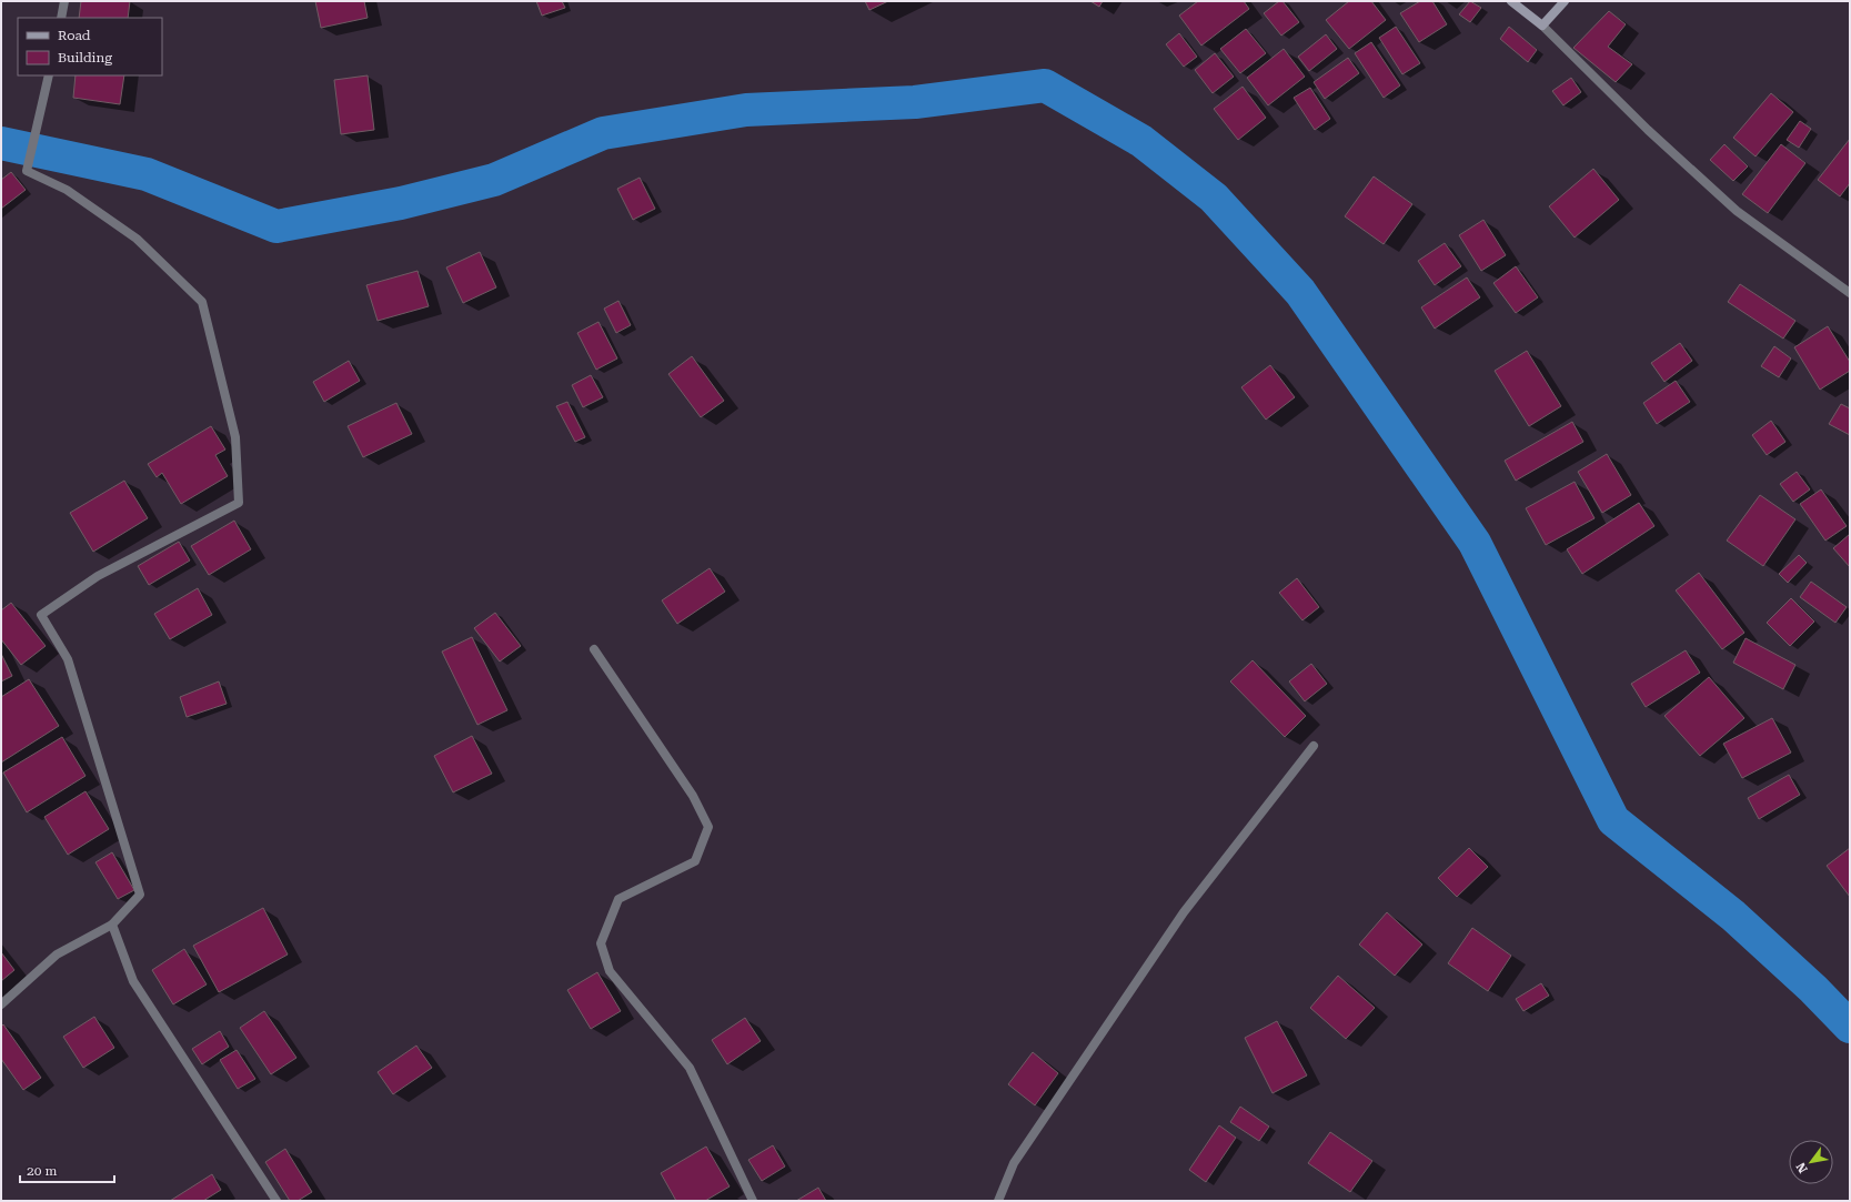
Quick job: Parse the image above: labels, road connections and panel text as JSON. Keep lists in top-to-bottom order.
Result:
{
  "legend": ["Road", "Building"],
  "scale_bar": "20 m",
  "north": "bottom left"
}
